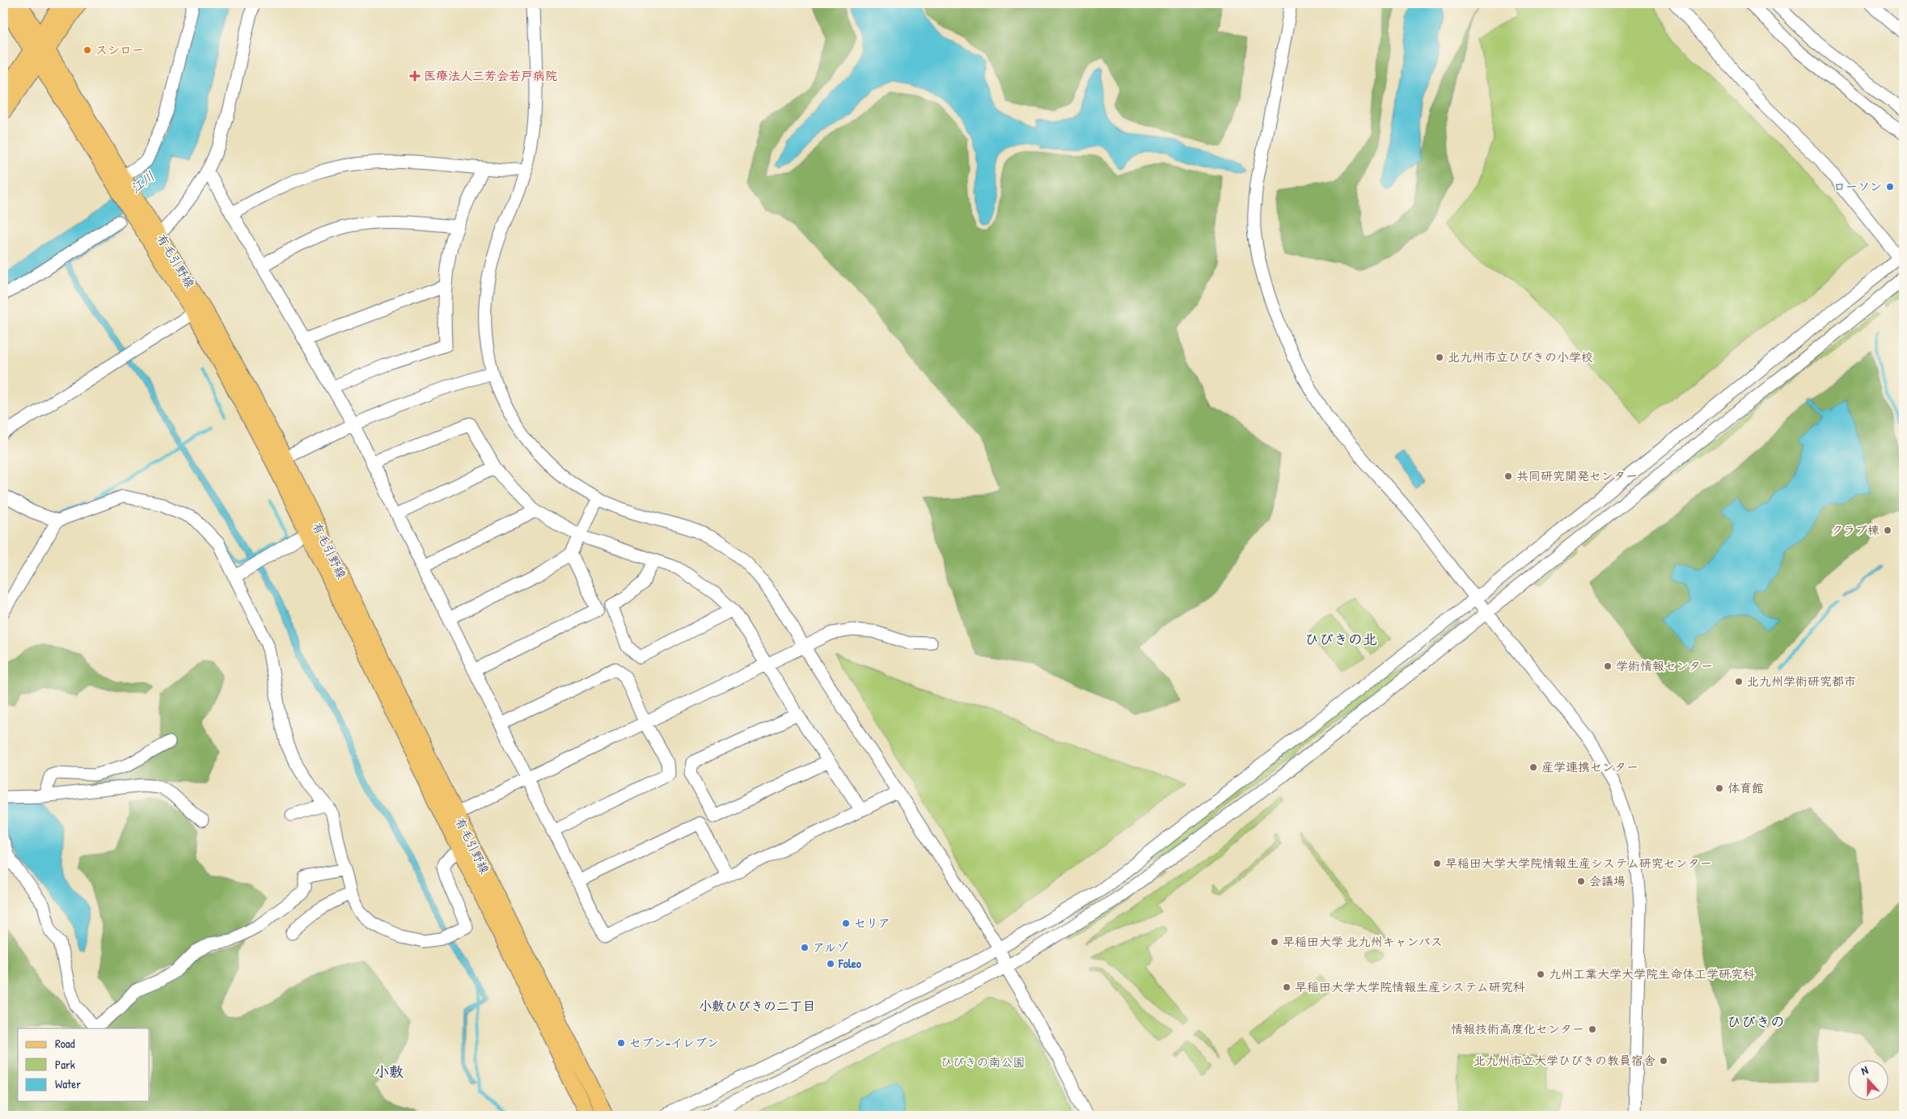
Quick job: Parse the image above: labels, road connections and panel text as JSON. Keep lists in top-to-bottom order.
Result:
{
  "streets": {
    "main road": ["有毛引野線"]
  },
  "districts": [
    "ひびきの北",
    "小敷ひびきの二丁目",
    "ひびきの",
    "小敷"
  ],
  "water": ["江川"],
  "parks": ["ひびきの南公園"],
  "places": {
    "other": [
      "スシロー",
      "ローソン",
      "北九州市立ひびきの小学校",
      "共同研究開発センター",
      "クラブ棟",
      "学術情報センター",
      "北九州学術研究都市",
      "産学連携センター",
      "体育館",
      "早稲田大学大学院情報生産システム研究センター",
      "会議場",
      "セリア",
      "早稲田大学 北九州キャンパス",
      "アルゾ",
      "Foleo",
      "九州工業大学大学院生命体工学研究科",
      "早稲田大学大学院情報生産システム研究科",
      "情報技術高度化センター",
      "セブン-イレブン",
      "北九州市立大学ひびきの教員宿舎"
    ],
    "health": ["医療法人三芳会若戸病院"]
  },
  "legend": ["Road", "Park", "Water"],
  "north": "top"
}
